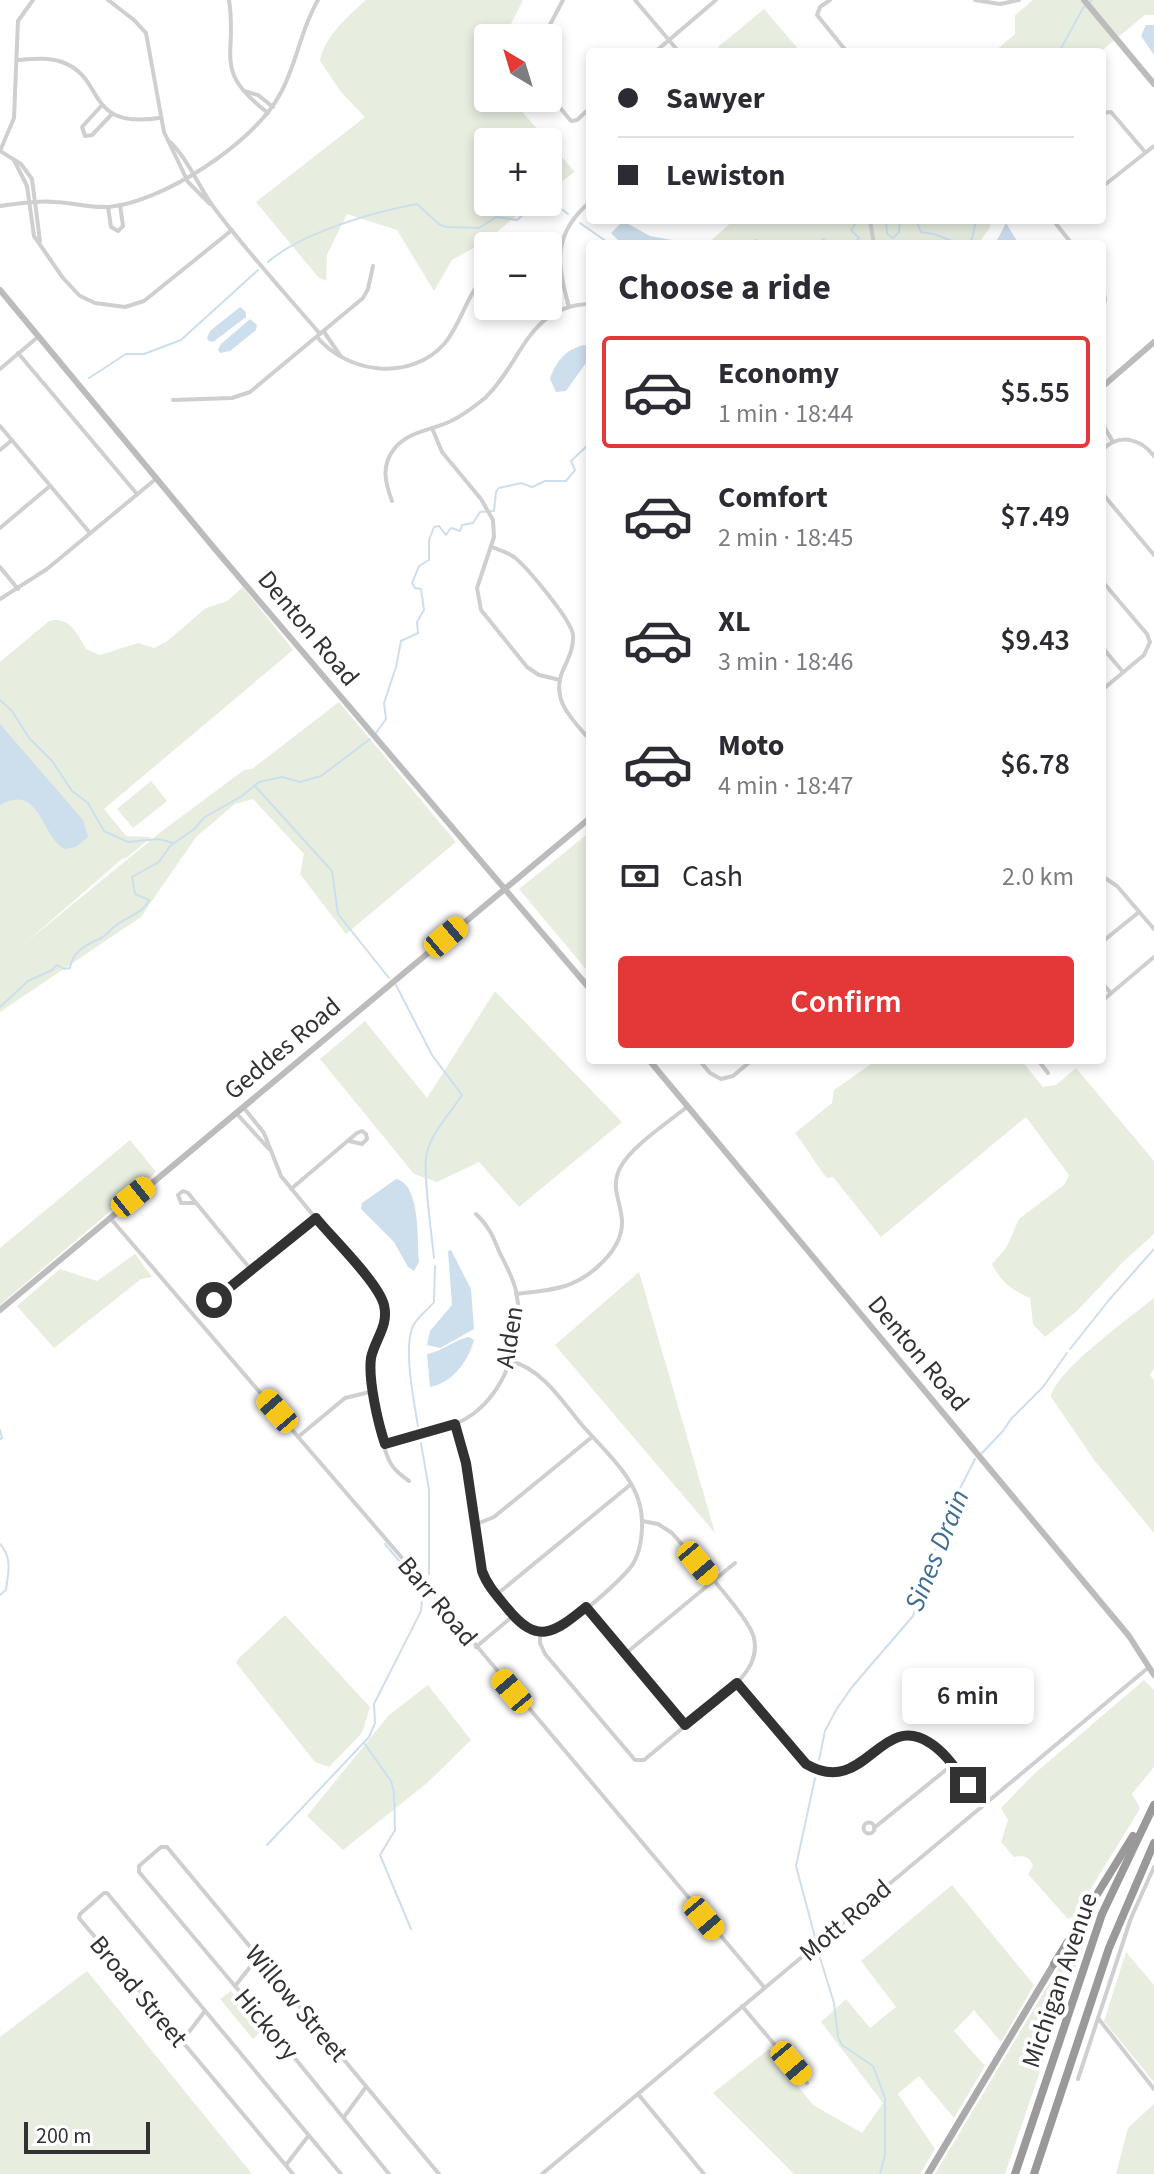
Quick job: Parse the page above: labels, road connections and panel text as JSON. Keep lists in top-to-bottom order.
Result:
{
  "streets": {
    "highway": ["Michigan Avenue"],
    "street": [
      "Denton Road",
      "Geddes Road",
      "Alden",
      "Barr Road",
      "Mott Road",
      "Broad Street",
      "Willow Street",
      "Hickory"
    ]
  },
  "crossings": [
    ["Denton Road", "Geddes Road"],
    ["Denton Road", "Mott Road"],
    ["Geddes Road", "Barr Road"],
    ["Barr Road", "Mott Road"],
    ["Willow Street", "Hickory"]
  ],
  "water": ["Sines Drain"],
  "scale_bar": "200 m",
  "north": "top left",
  "page": {
    "map_buttons": ["+", "−"],
    "banner": ["Sawyer", "Lewiston"],
    "heading": "Choose a ride",
    "list": [
      {
        "name": "Economy",
        "note": "1 min · 18:44",
        "value": "$5.55"
      },
      {
        "name": "Comfort",
        "note": "2 min · 18:45",
        "value": "$7.49"
      },
      {
        "name": "XL",
        "note": "3 min · 18:46",
        "value": "$9.43"
      },
      {
        "name": "Moto",
        "note": "4 min · 18:47",
        "value": "$6.78"
      }
    ],
    "pay": ["Cash", "2.0 km"],
    "buttons": "Confirm",
    "bubble": "6 min",
    "scale": "200 m"
  }
}
